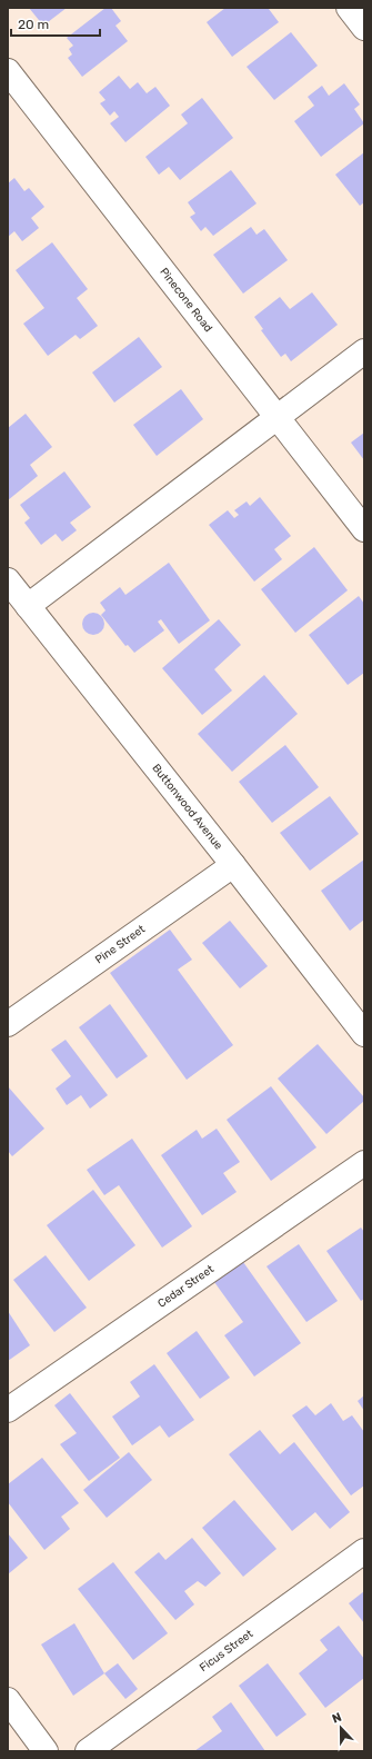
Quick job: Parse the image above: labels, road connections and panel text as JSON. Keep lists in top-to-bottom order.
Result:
{
  "streets": {
    "street": [
      "Pinecone Road",
      "Buttonwood Avenue",
      "Pine Street",
      "Cedar Street",
      "Ficus Street"
    ]
  },
  "crossings": [
    ["Buttonwood Avenue", "Pine Street"]
  ],
  "scale_bar": "20 m",
  "north": "top"
}
